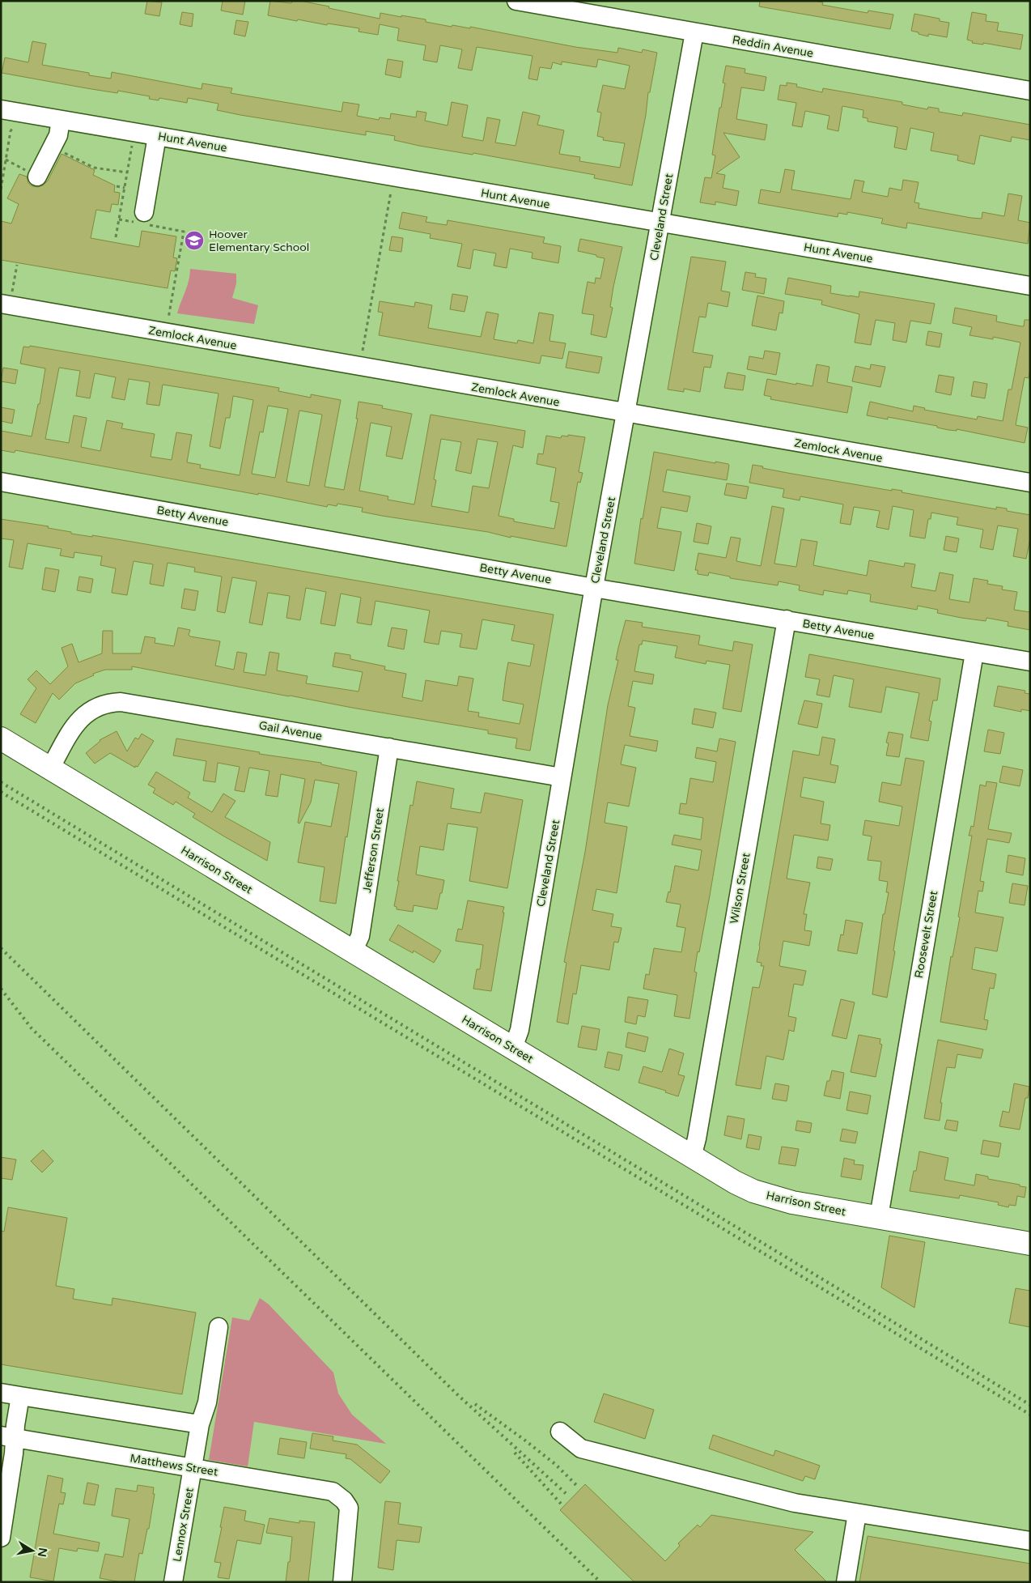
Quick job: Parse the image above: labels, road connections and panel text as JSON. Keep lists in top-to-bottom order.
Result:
{
  "streets": {
    "main road": ["Harrison Street"],
    "street": [
      "Reddin Avenue",
      "Hunt Avenue",
      "Cleveland Street",
      "Zemlock Avenue",
      "Betty Avenue",
      "Gail Avenue",
      "Jefferson Street",
      "Wilson Street",
      "Roosevelt Street",
      "Matthews Street",
      "Lennox Street"
    ]
  },
  "crossings": [
    ["Reddin Avenue", "Cleveland Street"],
    ["Hunt Avenue", "Cleveland Street"],
    ["Cleveland Street", "Zemlock Avenue"],
    ["Cleveland Street", "Betty Avenue"],
    ["Cleveland Street", "Gail Avenue"],
    ["Cleveland Street", "Harrison Street"],
    ["Betty Avenue", "Wilson Street"],
    ["Betty Avenue", "Roosevelt Street"],
    ["Gail Avenue", "Jefferson Street"],
    ["Gail Avenue", "Harrison Street"],
    ["Jefferson Street", "Harrison Street"],
    ["Harrison Street", "Wilson Street"],
    ["Harrison Street", "Roosevelt Street"],
    ["Matthews Street", "Lennox Street"]
  ],
  "places": {
    "school or university": ["Hoover Elementary School"]
  },
  "north": "right"
}
